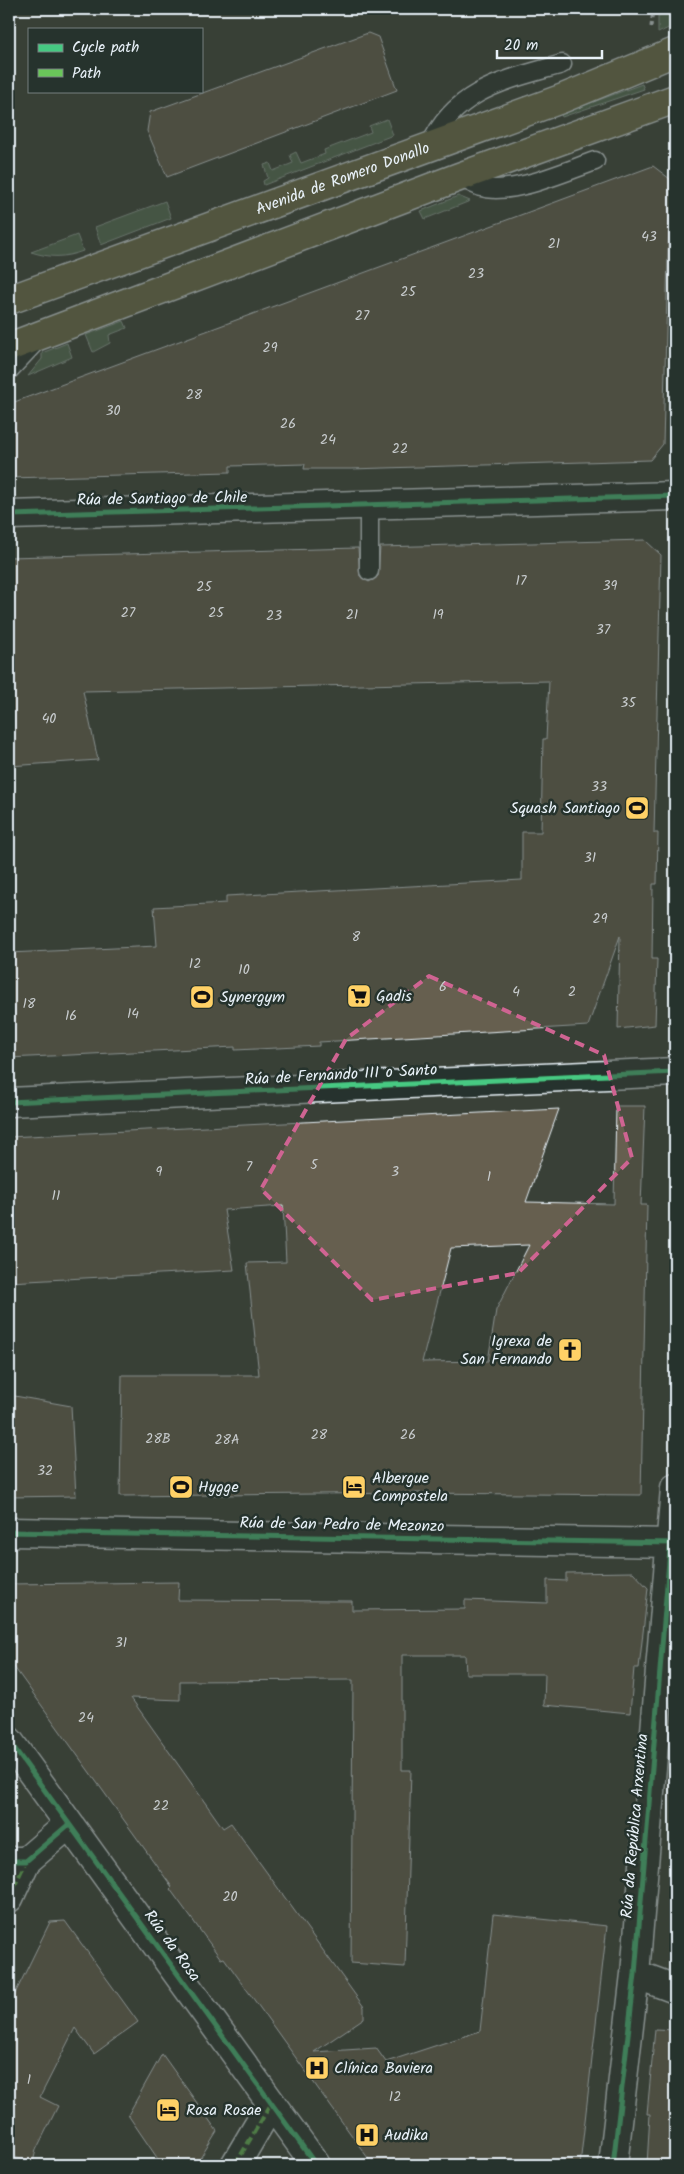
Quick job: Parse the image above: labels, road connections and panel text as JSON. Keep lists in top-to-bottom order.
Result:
{
  "streets": {
    "main road": ["Avenida de Romero Donallo"],
    "street": [
      "Rúa de Santiago de Chile",
      "Rúa de Fernando III o Santo",
      "Rúa de San Pedro de Mezonzo",
      "Rúa da República Arxentina",
      "Rúa da Rosa"
    ]
  },
  "crossings": [
    ["Rúa de San Pedro de Mezonzo", "Rúa da República Arxentina"]
  ],
  "places": {
    "sports": ["Squash Santiago", "Synergym", "Hygge"],
    "supermarket": ["Gadis"],
    "church": ["Igrexa de San Fernando"],
    "hotel": ["Albergue Compostela", "Rosa Rosae"],
    "hospital": ["Clínica Baviera", "Audika"]
  },
  "house_numbers": [
    "43",
    "21",
    "23",
    "25",
    "27",
    "29",
    "28",
    "30",
    "26",
    "24",
    "22",
    "17",
    "39",
    "25",
    "27",
    "25",
    "21",
    "19",
    "23",
    "37",
    "35",
    "40",
    "33",
    "31",
    "29",
    "8",
    "12",
    "10",
    "6",
    "4",
    "2",
    "18",
    "14",
    "16",
    "5",
    "7",
    "9",
    "3",
    "1",
    "11",
    "28",
    "26",
    "28B",
    "28A",
    "32",
    "31",
    "24",
    "22",
    "20",
    "1",
    "12"
  ],
  "legend": ["Cycle path", "Path"],
  "scale_bar": "20 m"
}
